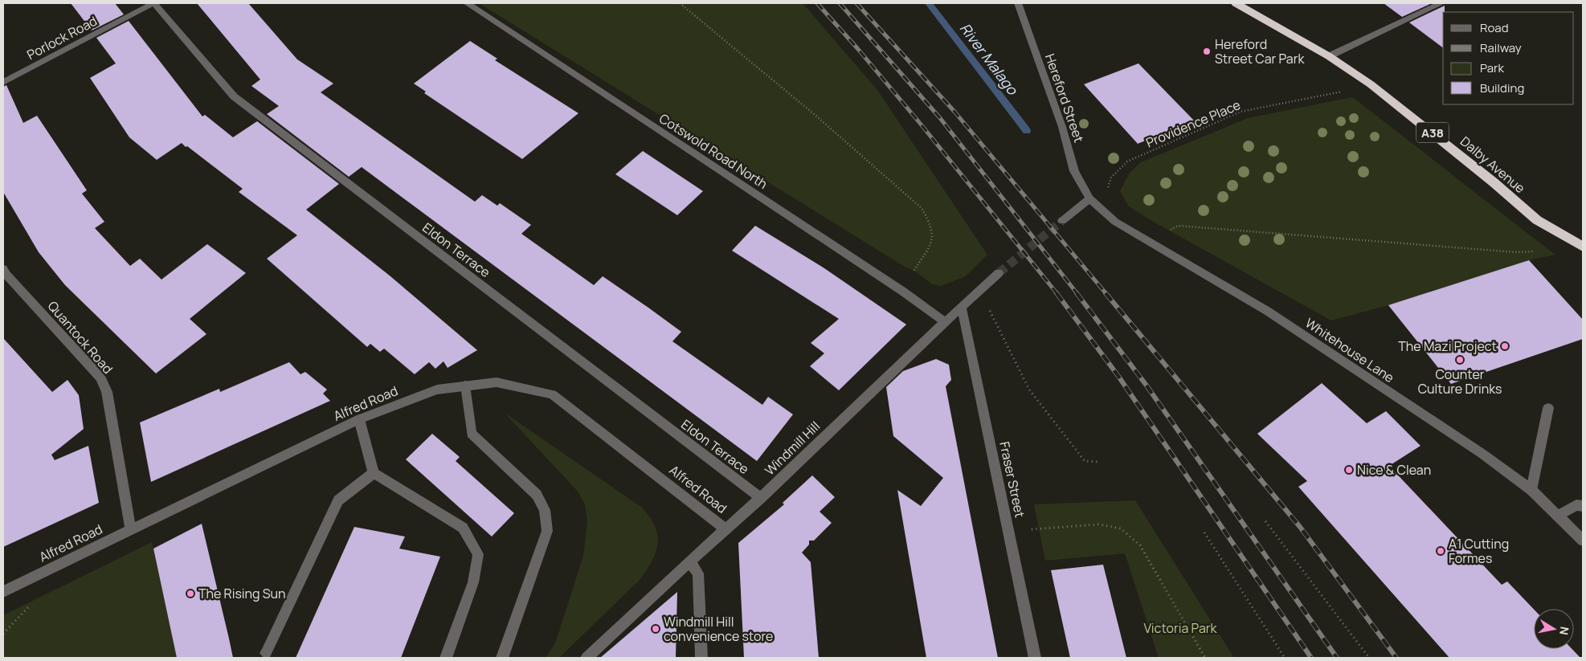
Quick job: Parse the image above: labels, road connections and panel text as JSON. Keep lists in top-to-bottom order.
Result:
{
  "streets": {
    "highway": ["A38", "Dalby Avenue"],
    "street": [
      "Porlock Road",
      "Hereford Street",
      "Cotswold Road North",
      "Eldon Terrace",
      "Quantock Road",
      "Whitehouse Lane",
      "Alfred Road",
      "Windmill Hill",
      "Fraser Street"
    ],
    "path": ["Providence Place"]
  },
  "crossings": [
    ["Porlock Road", "Eldon Terrace"],
    ["Hereford Street", "Providence Place"],
    ["Hereford Street", "Whitehouse Lane"],
    ["Providence Place", "Whitehouse Lane"],
    ["A38", "Dalby Avenue"],
    ["Cotswold Road North", "Windmill Hill"],
    ["Eldon Terrace", "Windmill Hill"],
    ["Quantock Road", "Alfred Road"],
    ["Alfred Road", "Windmill Hill"],
    ["Windmill Hill", "Fraser Street"]
  ],
  "water": ["River Malago"],
  "parks": ["Victoria Park"],
  "places": [
    "Hereford Street Car Park",
    "The Mazi Project",
    "Counter Culture Drinks",
    "Nice & Clean",
    "A1 Cutting Formes",
    "The Rising Sun",
    "Windmill Hill convenience store"
  ],
  "legend": [
    "Road",
    "Railway",
    "Park",
    "Building"
  ],
  "north": "right"
}
